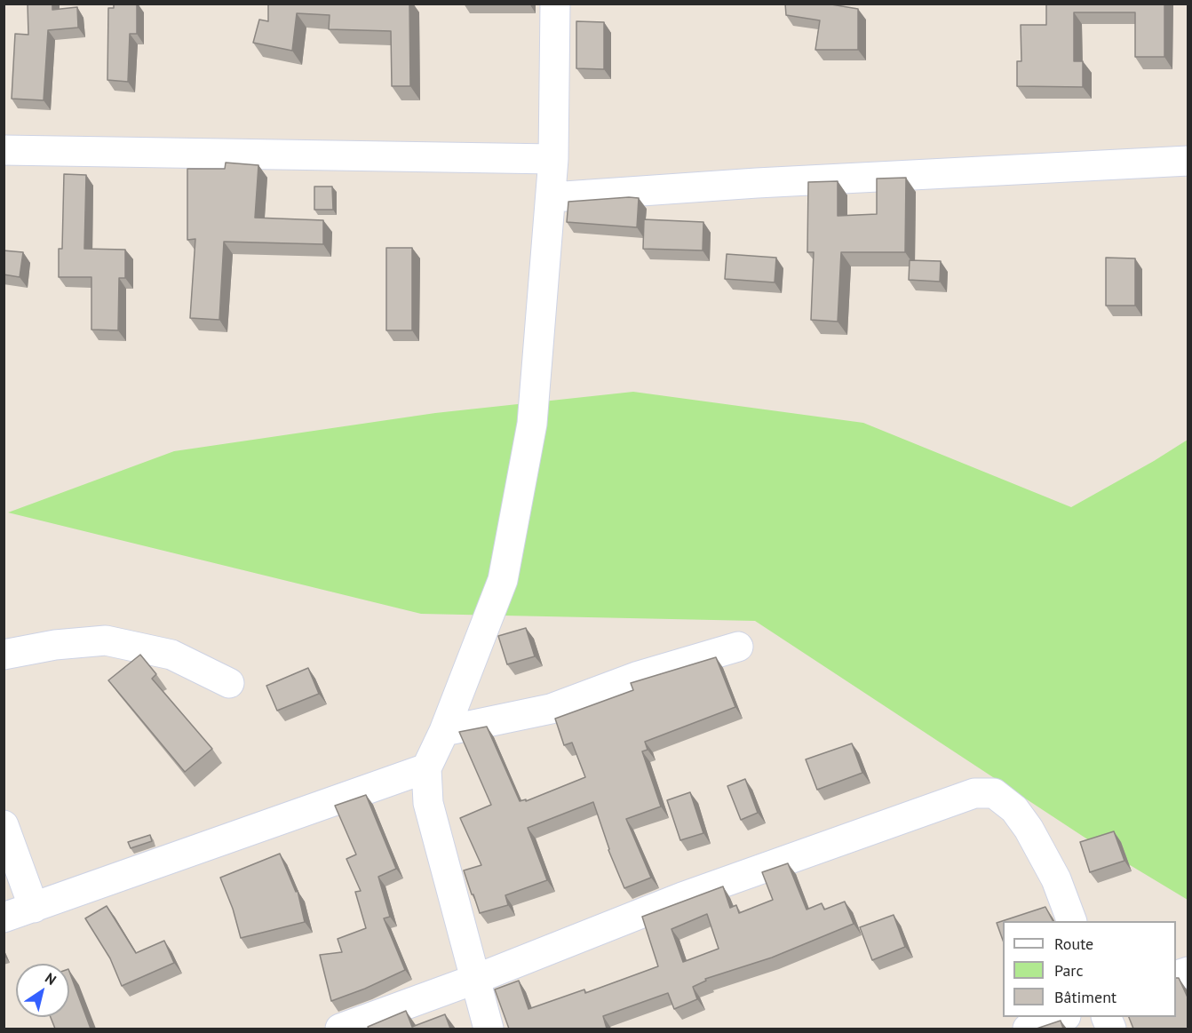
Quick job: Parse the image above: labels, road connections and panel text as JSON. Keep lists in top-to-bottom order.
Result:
{
  "legend": ["Route", "Parc", "Bâtiment"],
  "north": "top right"
}
